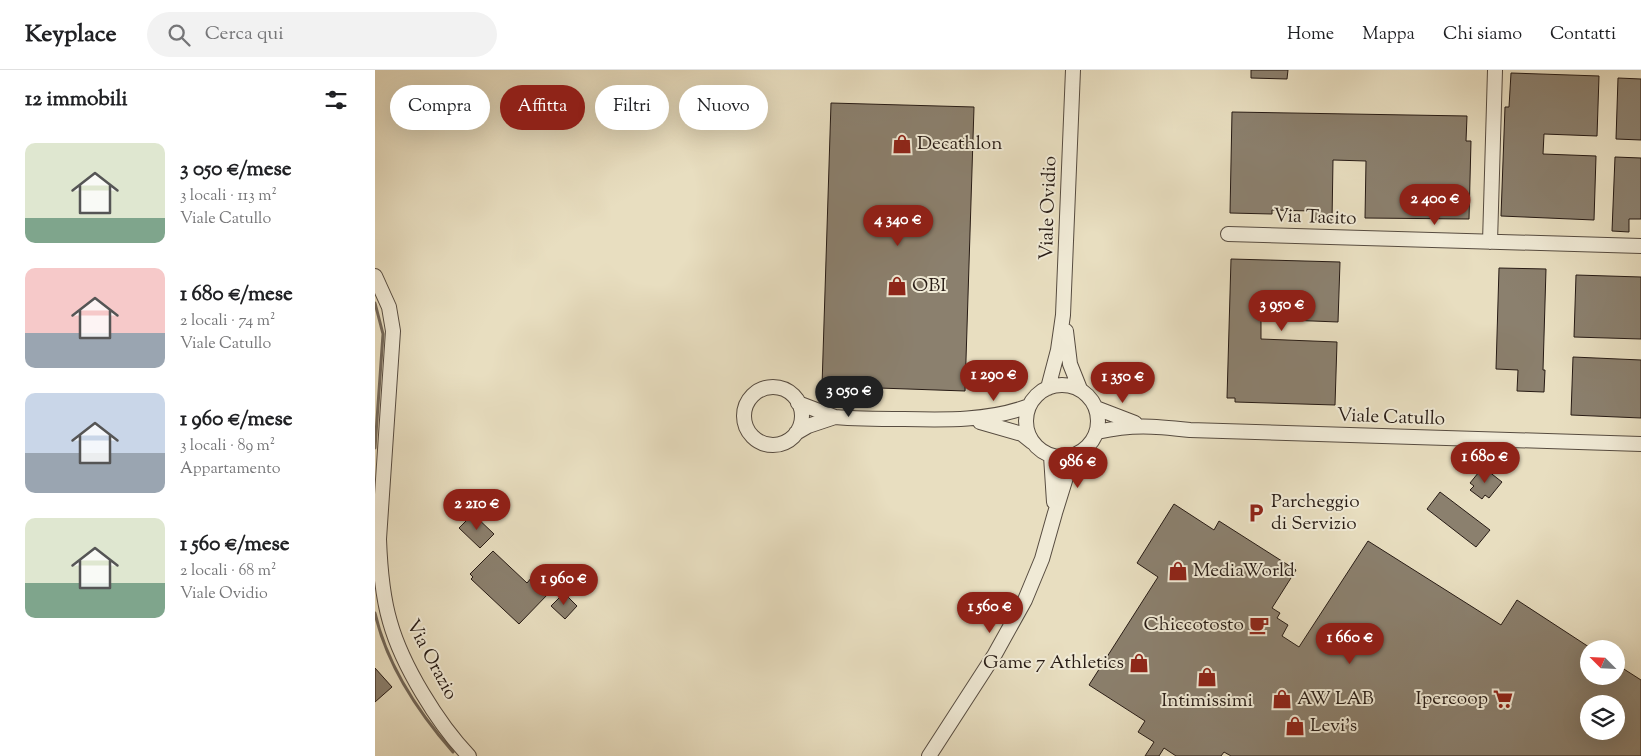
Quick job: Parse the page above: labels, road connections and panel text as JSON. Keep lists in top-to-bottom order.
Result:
{
  "streets": {
    "street": [
      "Viale Ovidio",
      "Via Tacito",
      "Viale Catullo",
      "Via Orazio"
    ]
  },
  "crossings": [
    ["Viale Ovidio", "Viale Catullo"]
  ],
  "places": {
    "shop": [
      "Decathlon",
      "OBI",
      "MediaWorld",
      "Game 7 Athletics",
      "Intimissimi",
      "AW LAB",
      "Levi's"
    ],
    "parking": ["Parcheggio di Servizio"],
    "cafe": ["Chiccotosto"],
    "supermarket": ["Ipercoop"]
  },
  "north": "top left",
  "page": {
    "header": "Keyplace",
    "search": "Cerca qui",
    "nav": [
      "Home",
      "Mappa",
      "Chi siamo",
      "Contatti"
    ],
    "heading": "12 immobili",
    "chip": [
      "Compra",
      "Affitta",
      "Filtri",
      "Nuovo"
    ],
    "list": [
      {
        "name": "3 050 €/mese",
        "note": "3 locali · 113 m² · Viale Catullo"
      },
      {
        "name": "1 680 €/mese",
        "note": "2 locali · 74 m² · Viale Catullo"
      },
      {
        "name": "1 960 €/mese",
        "note": "3 locali · 89 m² · Appartamento"
      },
      {
        "name": "1 560 €/mese",
        "note": "2 locali · 68 m² · Viale Ovidio"
      }
    ],
    "price": [
      "2 400 €",
      "4 340 €",
      "3 950 €",
      "1 290 €",
      "1 350 €",
      "3 050 €",
      "1 680 €",
      "986 €",
      "2 210 €",
      "1 960 €",
      "1 560 €",
      "1 660 €"
    ]
  }
}
